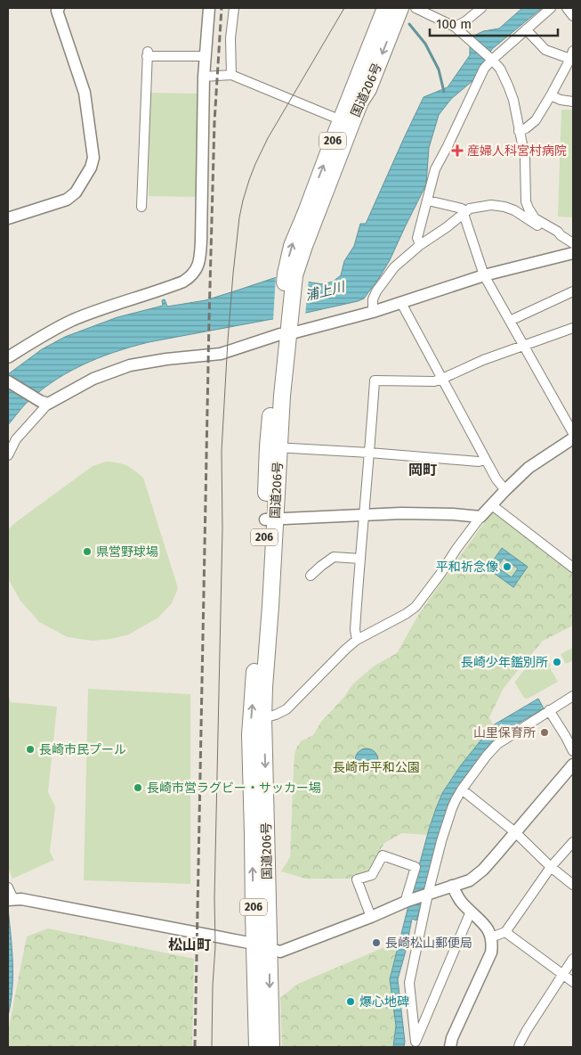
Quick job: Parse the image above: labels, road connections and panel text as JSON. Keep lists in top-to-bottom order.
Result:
{
  "streets": {
    "highway": ["国道206号", "206"]
  },
  "districts": ["岡町", "松山町"],
  "water": ["浦上川"],
  "parks": ["長崎市平和公園"],
  "places": {
    "health": ["産婦人科宮村病院"],
    "other": [
      "県営野球場",
      "平和祈念像",
      "長崎少年鑑別所",
      "山里保育所",
      "長崎市民プール",
      "長崎市営ラグビー・サッカー場",
      "長崎松山郵便局",
      "爆心地碑"
    ]
  },
  "scale_bar": "100 m"
}
